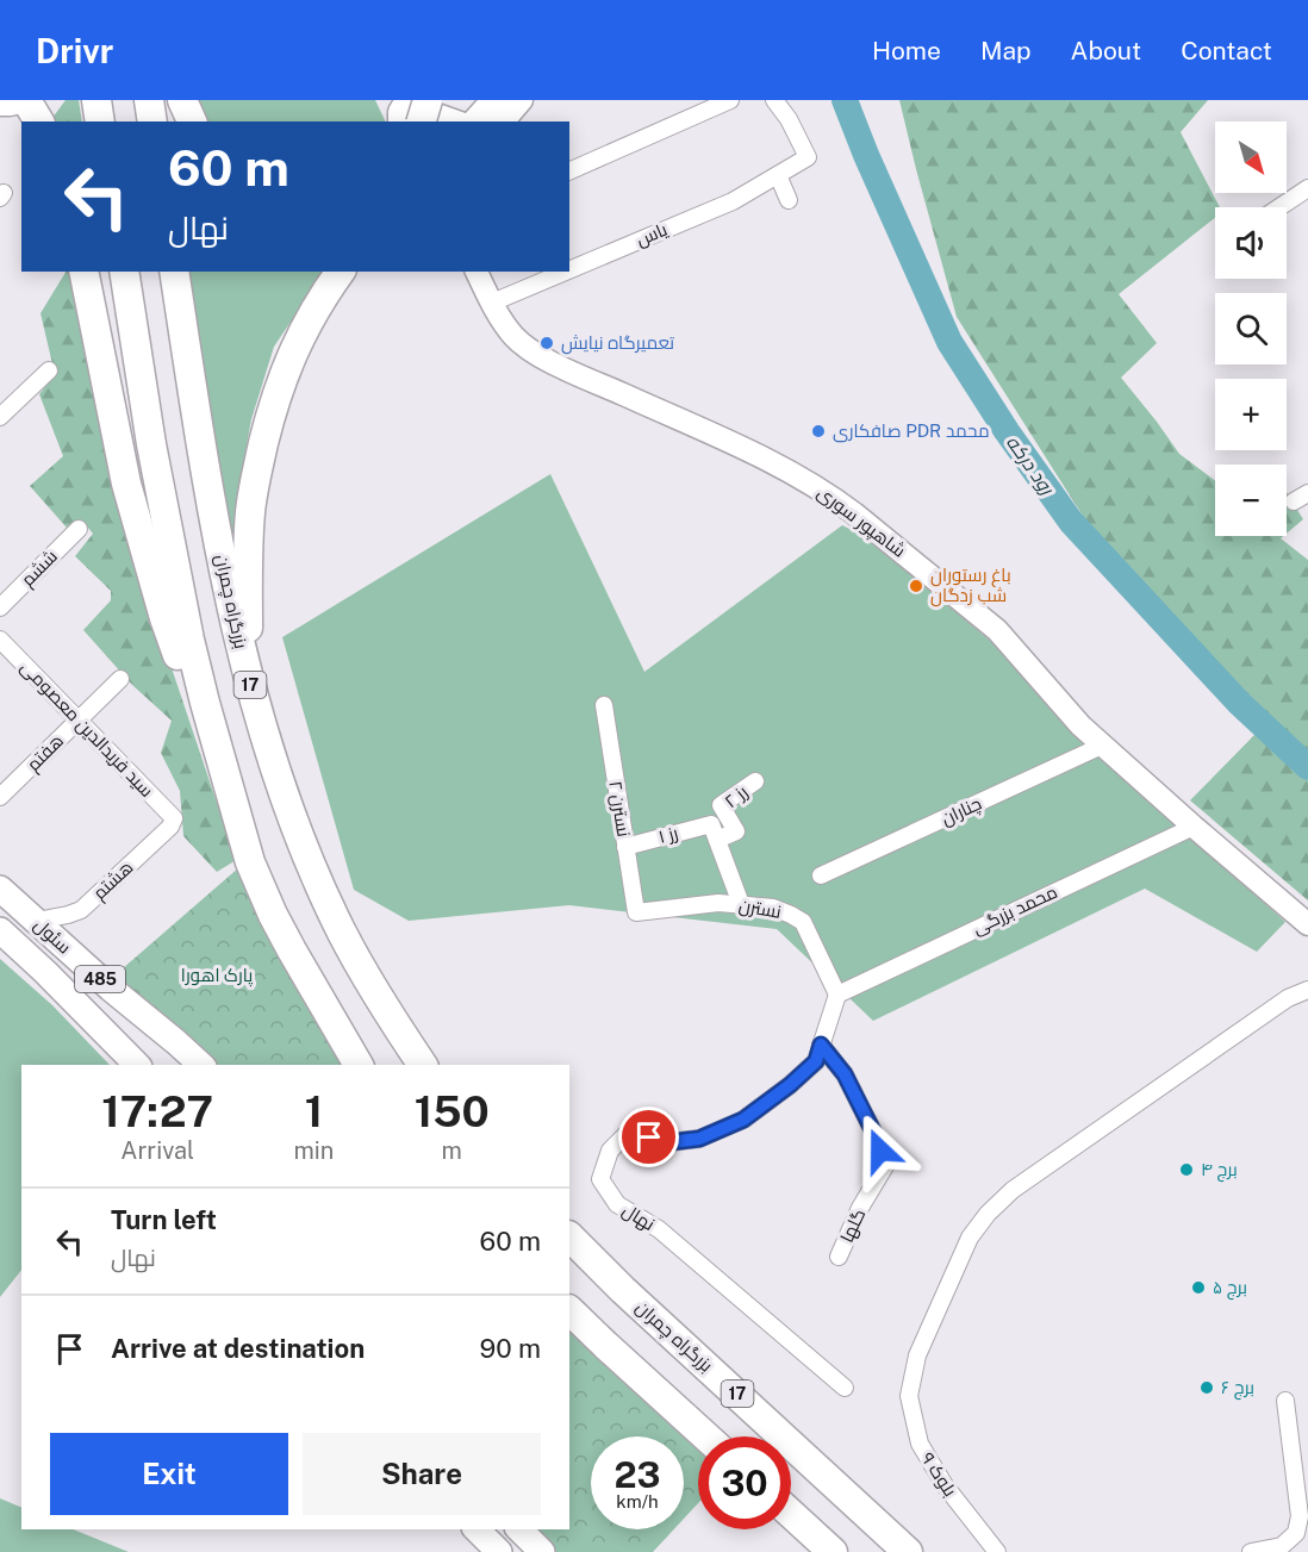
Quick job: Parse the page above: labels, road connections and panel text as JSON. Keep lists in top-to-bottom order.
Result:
{
  "streets": {
    "highway": ["بزرگراه چمران", "17"],
    "main road": ["سئول", "485"],
    "street": [
      "یاس",
      "شاهپور سوری",
      "ششم",
      "سید فریدالدین معصومی",
      "هفتم",
      "رز ۲",
      "نسترن ۲",
      "چناران",
      "رز ۱",
      "هشتم",
      "نسترن",
      "محمد بزرگی",
      "نهال",
      "گلها",
      "بلوک ۹"
    ]
  },
  "crossings": [
    ["یاس", "شاهپور سوری"],
    ["شاهپور سوری", "چناران"],
    ["شاهپور سوری", "محمد بزرگی"],
    ["سید فریدالدین معصومی", "هفتم"],
    ["سید فریدالدین معصومی", "هشتم"],
    ["رز ۲", "رز ۱"],
    ["نسترن ۲", "رز ۱"],
    ["نسترن ۲", "نسترن"],
    ["هشتم", "سئول"],
    ["نسترن", "محمد بزرگی"],
    ["نسترن", "نهال"],
    ["محمد بزرگی", "نهال"],
    ["نهال", "گلها"]
  ],
  "water": ["رود درکه"],
  "parks": ["پارک اهورا"],
  "places": [
    "تعمیرگاه نیایش",
    "صافکاری PDR محمد",
    "باغ رستوران شب زدگان",
    "برج ۴",
    "برج ۵",
    "برج ۶"
  ],
  "north": "bottom right",
  "page": {
    "header": "Drivr",
    "nav": [
      "Home",
      "Map",
      "About",
      "Contact"
    ],
    "map_buttons": ["+", "−"],
    "turn": ["60 m", "نهال"],
    "eta": [
      "17:27",
      "Arrival",
      "1",
      "min",
      "150",
      "m"
    ],
    "list": [
      {
        "name": "Turn left",
        "note": "نهال",
        "value": "60 m"
      },
      {
        "name": "Arrive at destination",
        "value": "90 m"
      }
    ],
    "buttons": ["Exit", "Share"],
    "speed": "23 km/h",
    "limit": "30"
  }
}
